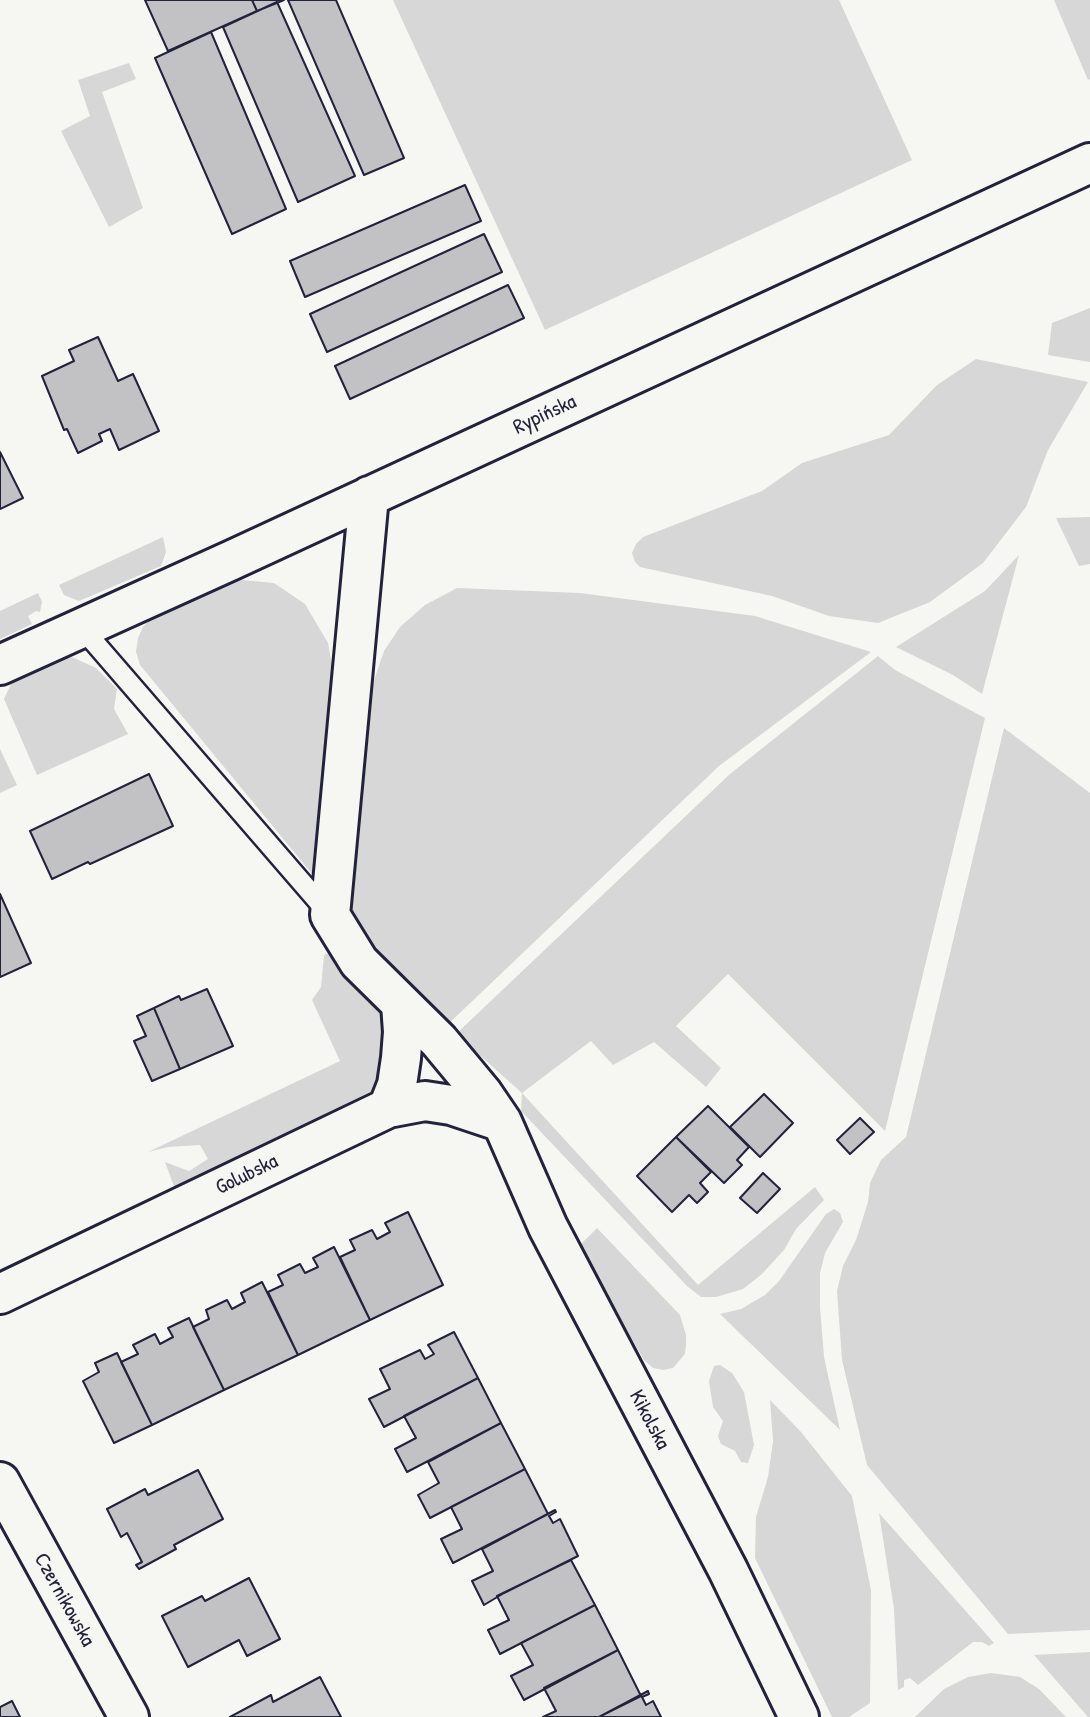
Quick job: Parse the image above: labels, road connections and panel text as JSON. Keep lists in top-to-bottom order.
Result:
{
  "streets": {
    "street": [
      "Rypińska",
      "Golubska",
      "Kikolska",
      "Czernikowska"
    ]
  },
  "crossings": [
    ["Golubska", "Kikolska"]
  ]
}
